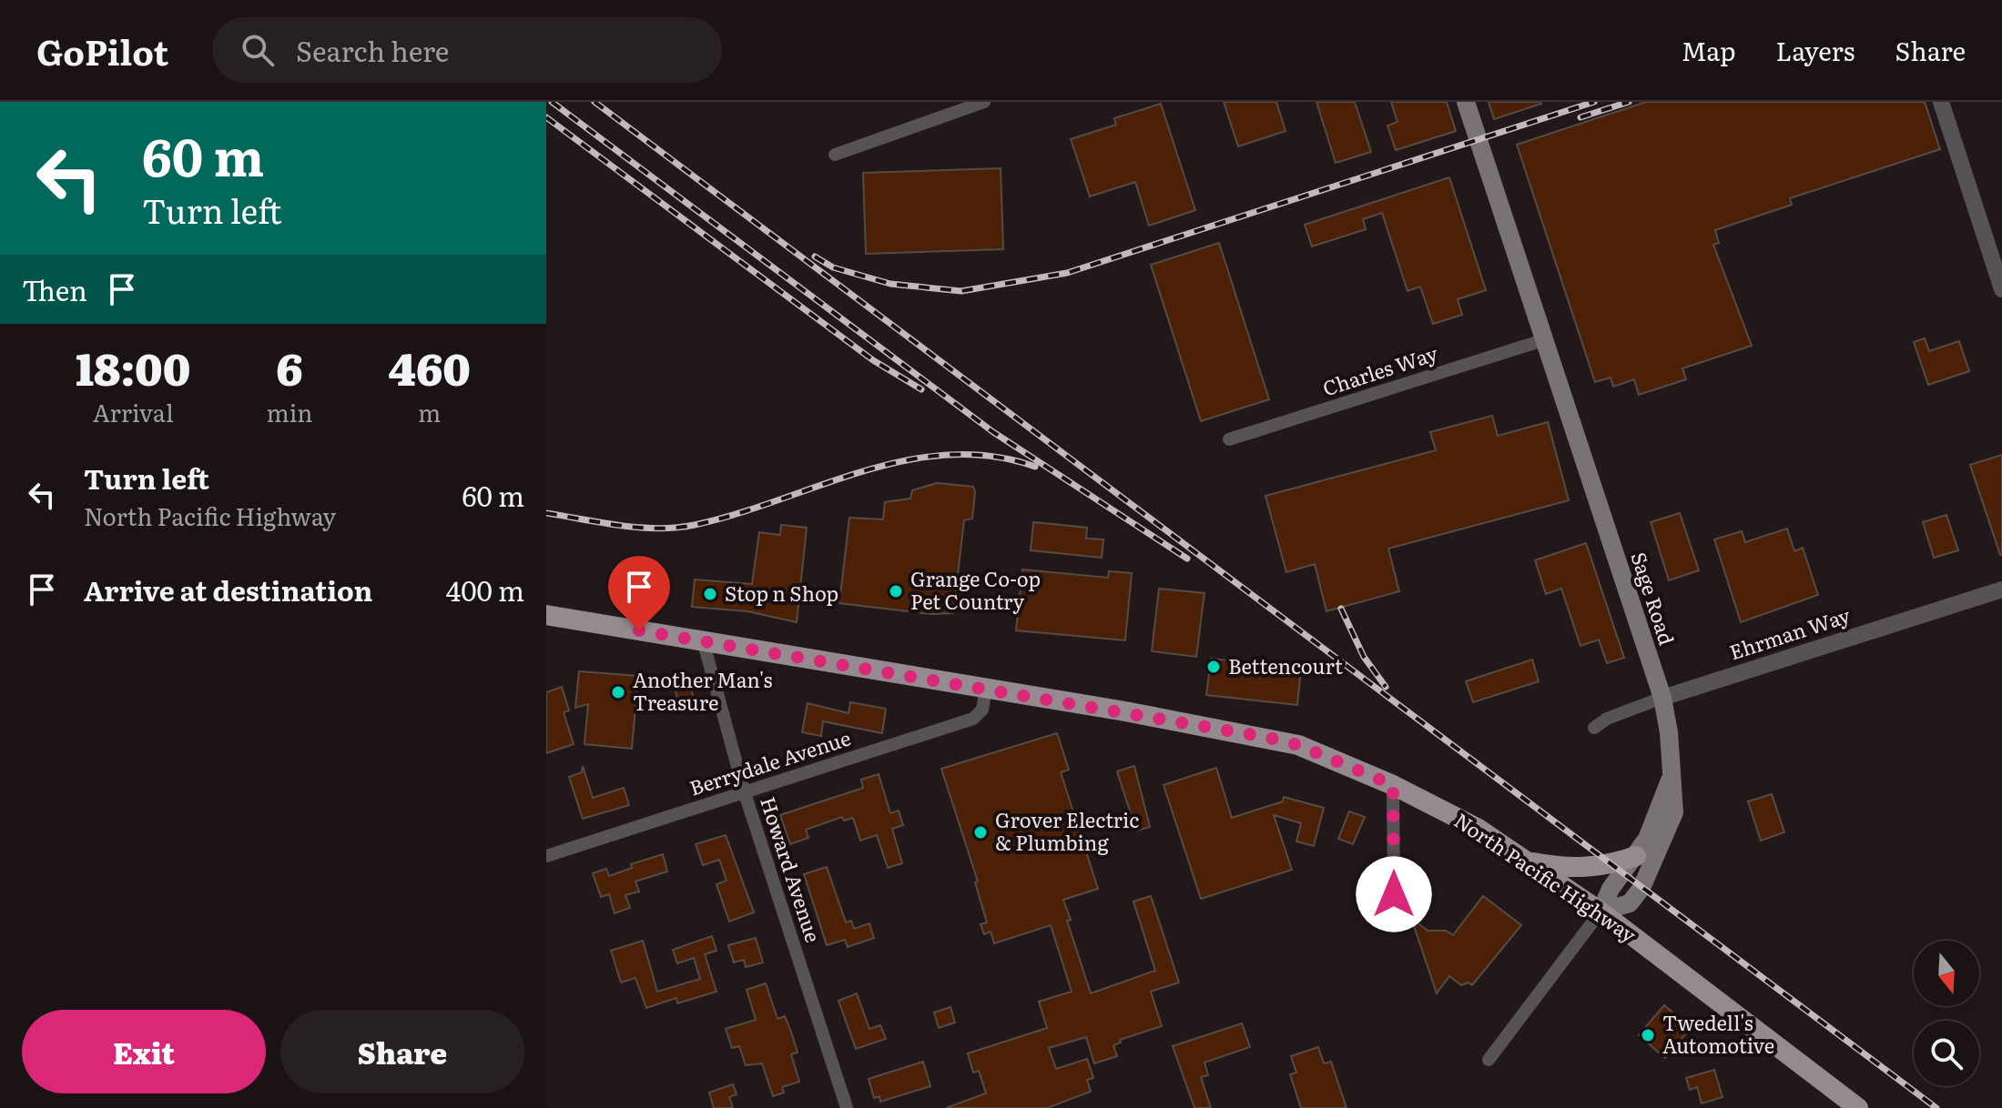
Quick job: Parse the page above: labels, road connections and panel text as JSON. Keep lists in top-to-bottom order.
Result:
{
  "streets": {
    "main road": ["Sage Road", "North Pacific Highway"],
    "street": [
      "Charles Way",
      "Ehrman Way",
      "Berrydale Avenue",
      "Howard Avenue"
    ]
  },
  "crossings": [
    ["Charles Way", "Sage Road"],
    ["Sage Road", "Ehrman Way"],
    ["Sage Road", "North Pacific Highway"],
    ["Berrydale Avenue", "Howard Avenue"],
    ["Berrydale Avenue", "North Pacific Highway"],
    ["Howard Avenue", "North Pacific Highway"]
  ],
  "places": [
    "Grange Co-op Pet Country",
    "Stop n Shop",
    "Bettencourt",
    "Another Man's Treasure",
    "Grover Electric & Plumbing",
    "Twedell's Automotive"
  ],
  "north": "bottom",
  "page": {
    "header": "GoPilot",
    "search": "Search here",
    "nav": ["Map", "Layers", "Share"],
    "turn": ["60 m", "Turn left"],
    "then": "Then",
    "eta": [
      "18:00",
      "Arrival",
      "6",
      "min",
      "460",
      "m"
    ],
    "list": [
      {
        "name": "Turn left",
        "note": "North Pacific Highway",
        "value": "60 m"
      },
      {
        "name": "Arrive at destination",
        "value": "400 m"
      }
    ],
    "buttons": ["Exit", "Share"]
  }
}
